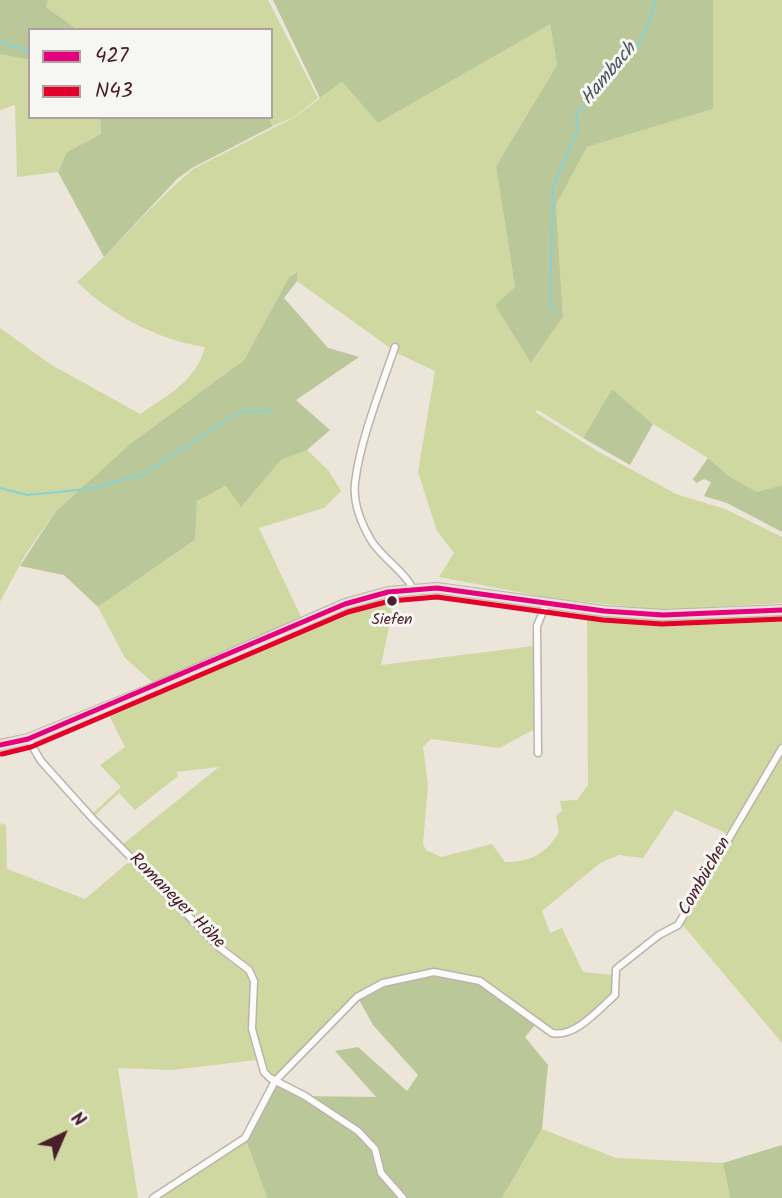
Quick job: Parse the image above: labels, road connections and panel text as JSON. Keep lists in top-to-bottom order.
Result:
{
  "streets": {
    "street": ["Combüchen", "Romaneyer Höhe"]
  },
  "crossings": [
    ["Combüchen", "Romaneyer Höhe"]
  ],
  "water": ["Hambach"],
  "places": ["Siefen"],
  "lines": ["transit line 427", "transit line N43"],
  "legend": ["427", "N43"],
  "north": "top right"
}
